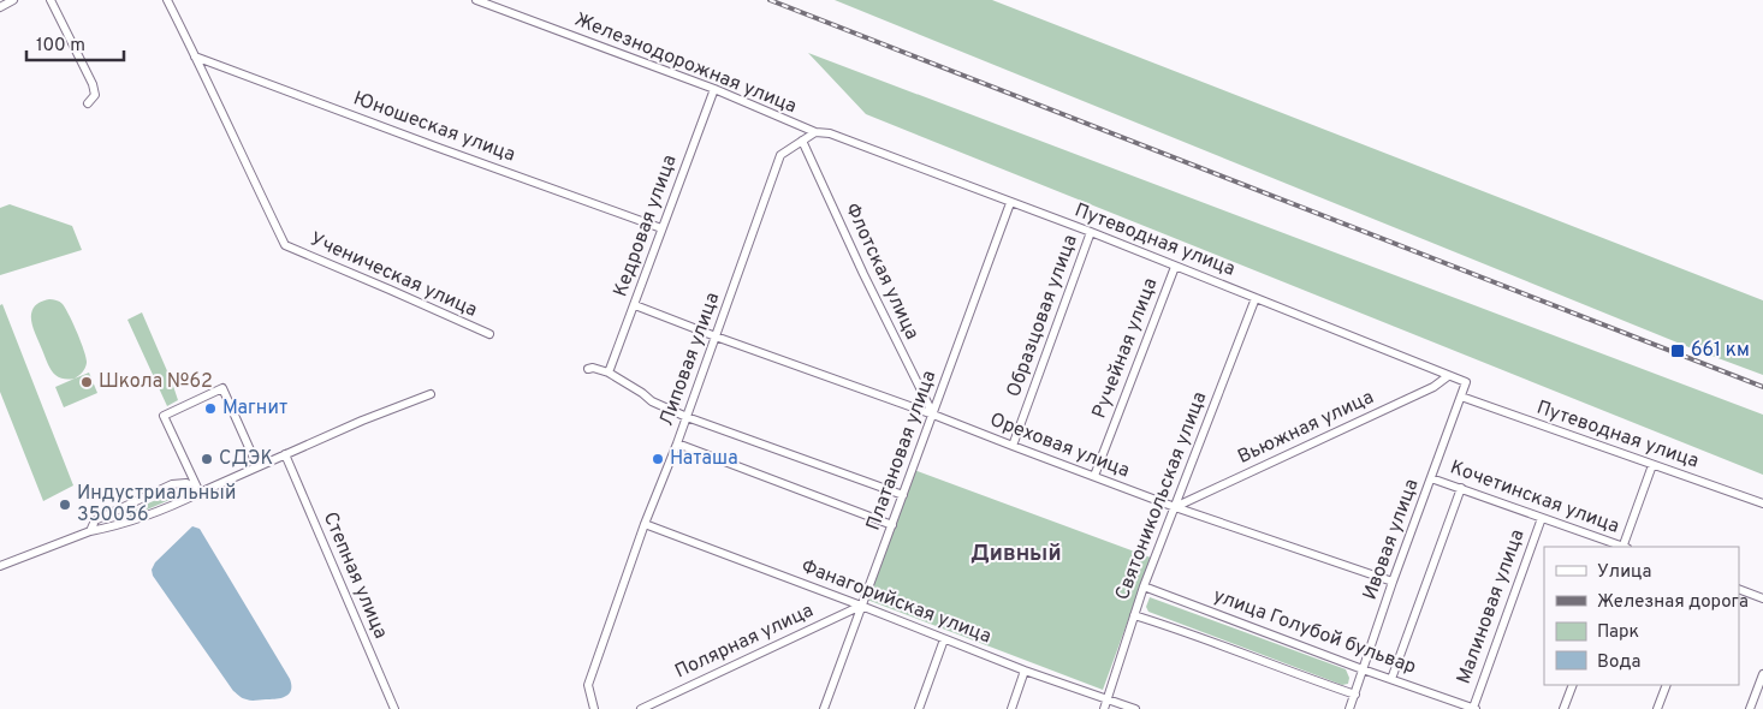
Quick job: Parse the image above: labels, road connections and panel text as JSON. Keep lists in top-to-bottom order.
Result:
{
  "streets": {
    "street": [
      "Железнодорожная улица",
      "Юношеская улица",
      "Кедровая улица",
      "Путеводная улица",
      "Флотская улица",
      "Ученическая улица",
      "Образцовая улица",
      "Ручейная улица",
      "Липовая улица",
      "Вьюжная улица",
      "Ореховая улица",
      "Платановая улица",
      "Святоникольская улица",
      "Кочетинская улица",
      "Ивовая улица",
      "Степная улица",
      "Фанагорийская улица",
      "Малиновая улица",
      "улица Голубой бульвар",
      "Полярная улица"
    ]
  },
  "crossings": [
    ["Железнодорожная улица", "Кедровая улица"],
    ["Железнодорожная улица", "Путеводная улица"],
    ["Юношеская улица", "Кедровая улица"],
    ["Юношеская улица", "Ученическая улица"],
    ["Кедровая улица", "Ореховая улица"],
    ["Путеводная улица", "Образцовая улица"],
    ["Путеводная улица", "Ручейная улица"],
    ["Путеводная улица", "Вьюжная улица"],
    ["Путеводная улица", "Платановая улица"],
    ["Путеводная улица", "Святоникольская улица"],
    ["Путеводная улица", "Ивовая улица"],
    ["Флотская улица", "Липовая улица"],
    ["Флотская улица", "Ореховая улица"],
    ["Флотская улица", "Платановая улица"],
    ["Образцовая улица", "Ореховая улица"],
    ["Ручейная улица", "Ореховая улица"],
    ["Липовая улица", "Ореховая улица"],
    ["Липовая улица", "Фанагорийская улица"],
    ["Вьюжная улица", "Ореховая улица"],
    ["Вьюжная улица", "Святоникольская улица"],
    ["Ореховая улица", "Платановая улица"],
    ["Ореховая улица", "Святоникольская улица"],
    ["Ореховая улица", "Ивовая улица"],
    ["Платановая улица", "Фанагорийская улица"],
    ["Платановая улица", "Полярная улица"],
    ["Святоникольская улица", "Фанагорийская улица"],
    ["Святоникольская улица", "улица Голубой бульвар"],
    ["Кочетинская улица", "Ивовая улица"],
    ["Кочетинская улица", "Малиновая улица"],
    ["Ивовая улица", "улица Голубой бульвар"],
    ["Фанагорийская улица", "Полярная улица"],
    ["Малиновая улица", "улица Голубой бульвар"]
  ],
  "districts": ["Дивный"],
  "places": {
    "transit": ["661 км"],
    "other": [
      "Школа №62",
      "Магнит",
      "СДЭК",
      "Наташа",
      "Индустриальный 350056"
    ]
  },
  "legend": [
    "Улица",
    "Железная дорога",
    "Парк",
    "Вода"
  ],
  "scale_bar": "100 m"
}
